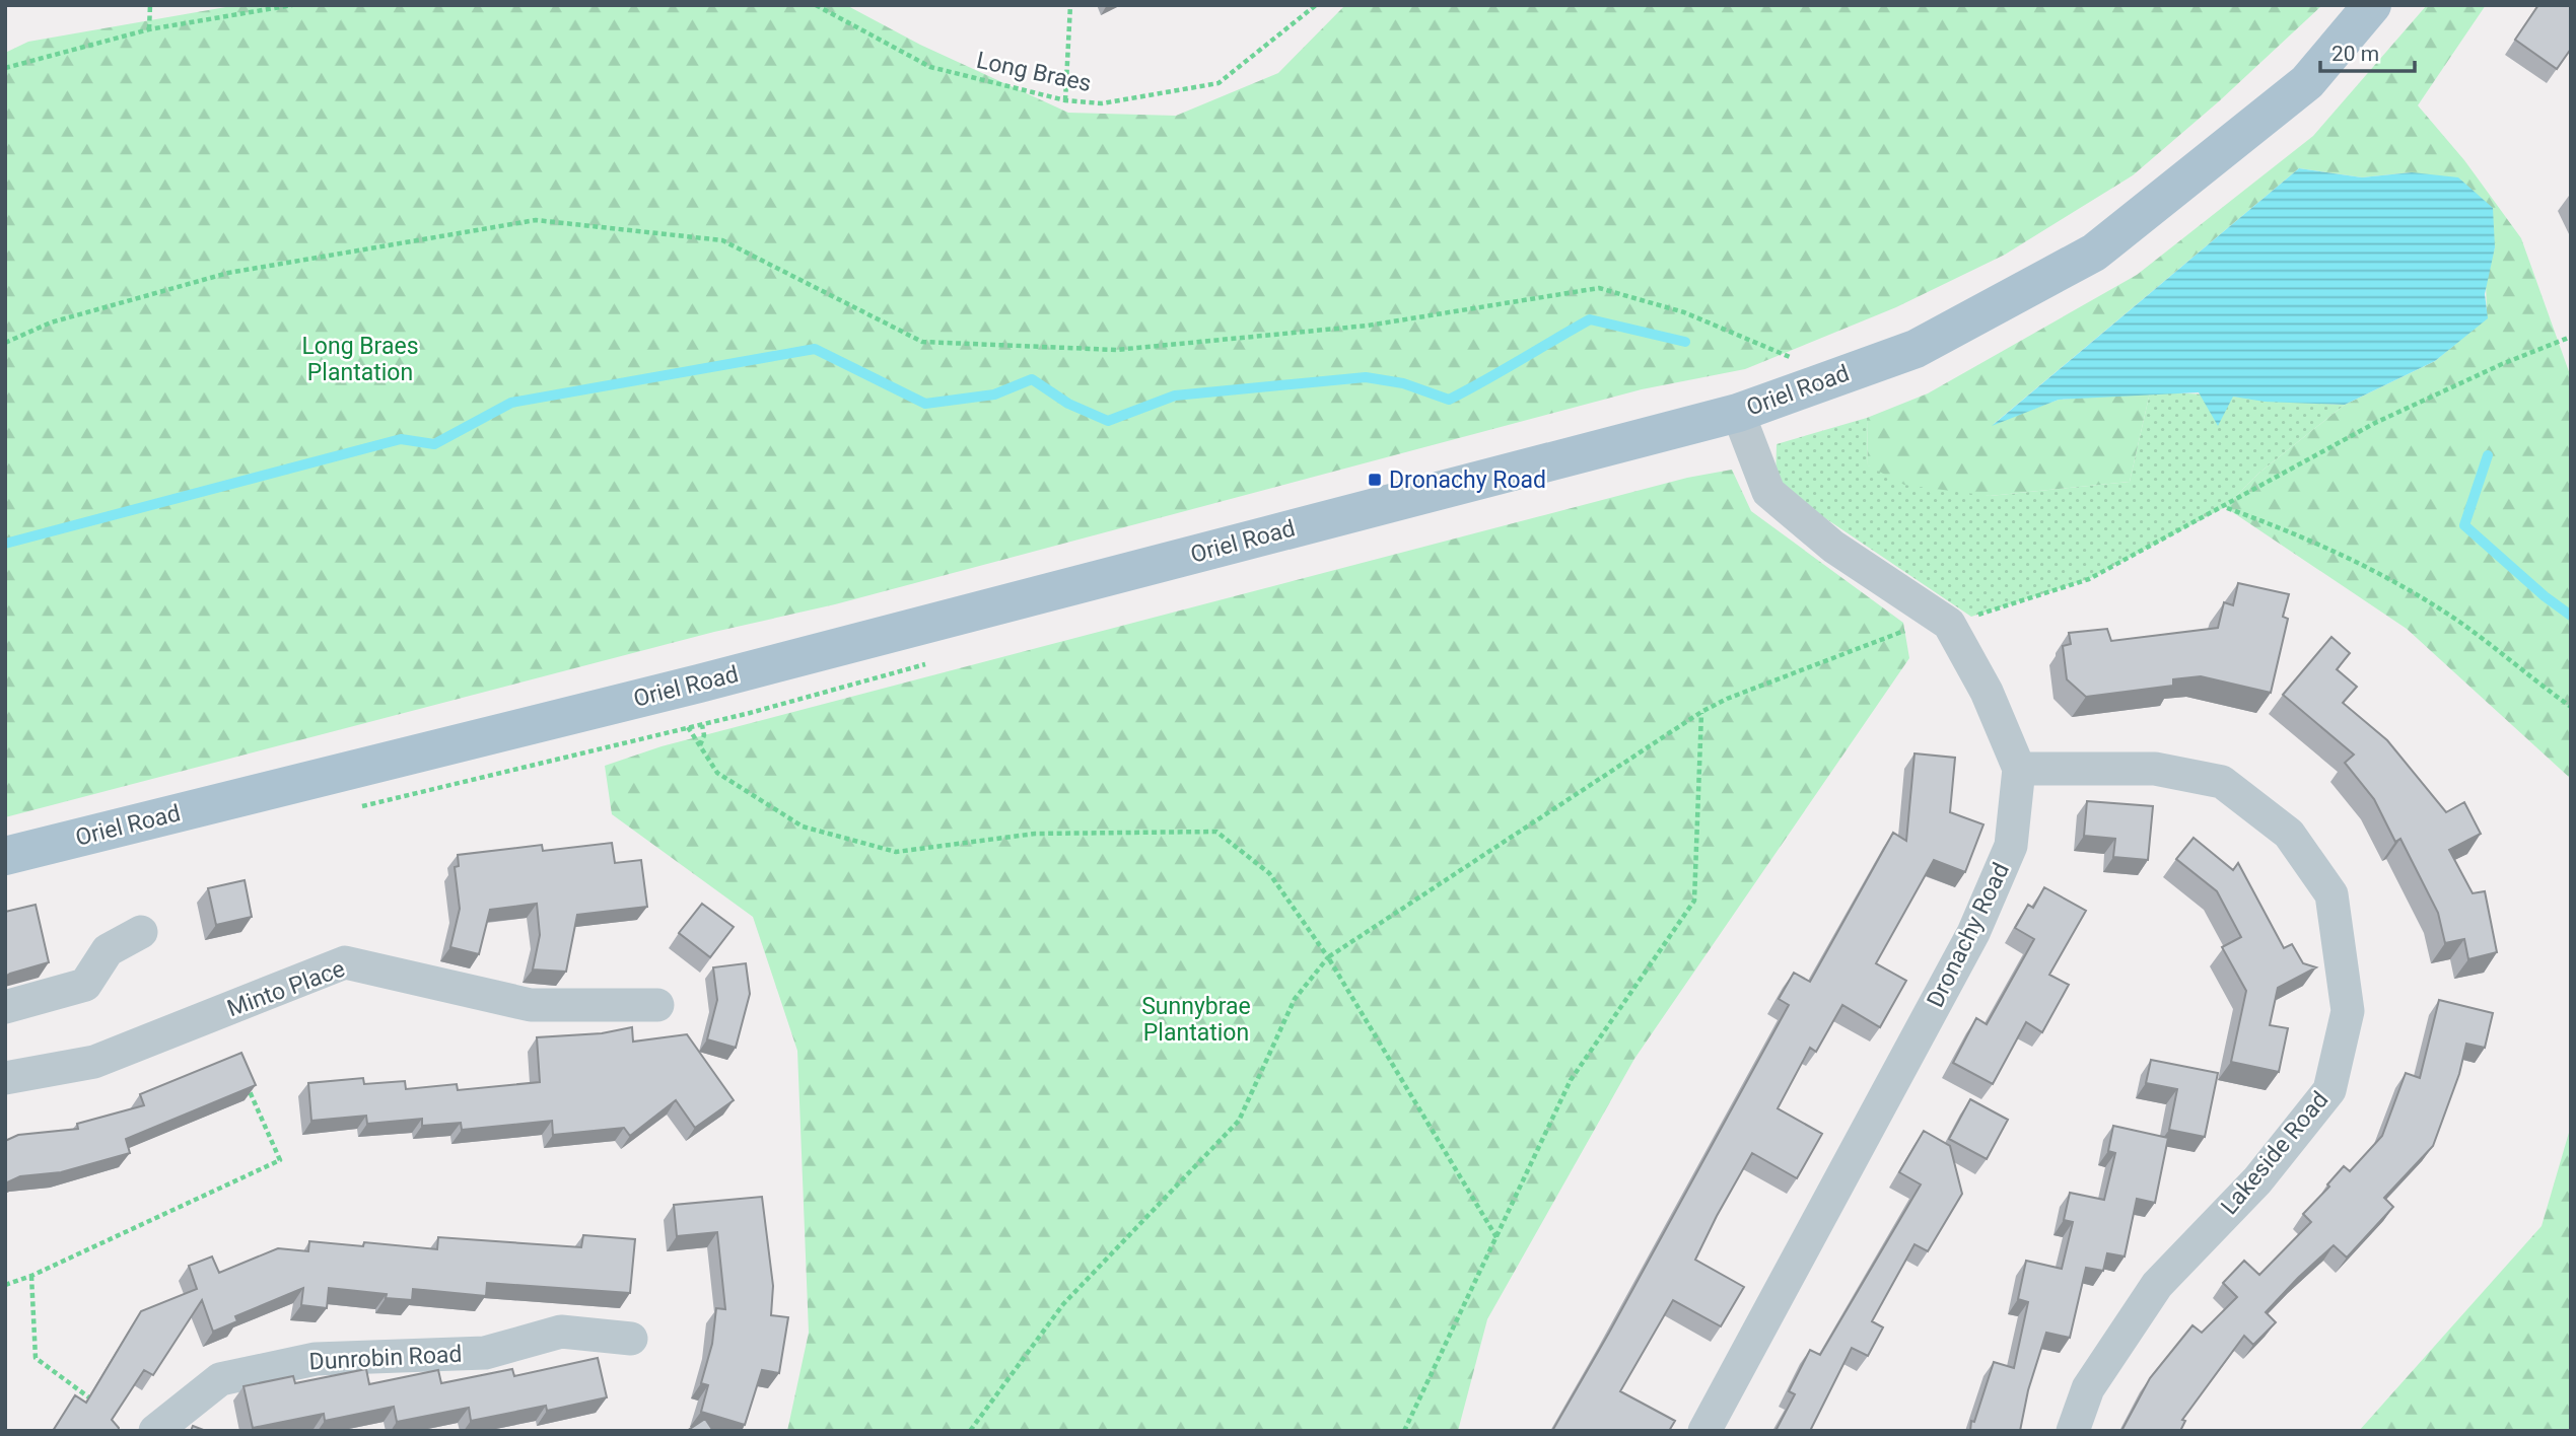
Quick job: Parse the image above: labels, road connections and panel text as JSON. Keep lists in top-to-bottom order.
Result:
{
  "streets": {
    "main road": ["Oriel Road"],
    "street": [
      "Dronachy Road",
      "Minto Place",
      "Lakeside Road",
      "Dunrobin Road"
    ],
    "path": ["Long Braes"]
  },
  "crossings": [
    ["Oriel Road", "Dronachy Road"],
    ["Dronachy Road", "Lakeside Road"]
  ],
  "parks": ["Long Braes Plantation", "Sunnybrae Plantation"],
  "places": {
    "transit": ["Dronachy Road"]
  },
  "scale_bar": "20 m"
}
